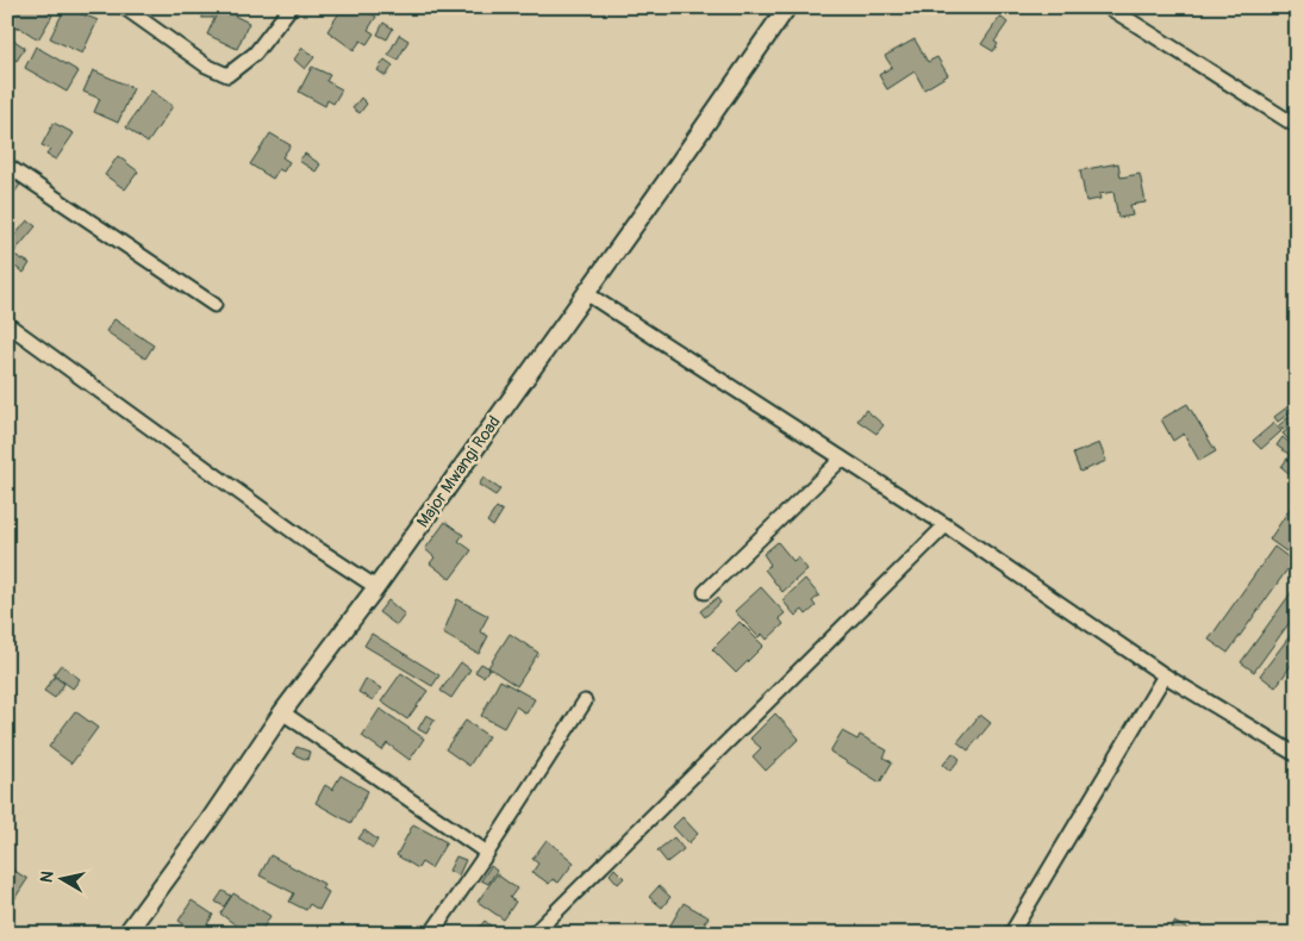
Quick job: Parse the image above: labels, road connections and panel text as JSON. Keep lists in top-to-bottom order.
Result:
{
  "streets": {
    "street": ["Major Mwangi Road"]
  },
  "north": "left"
}
